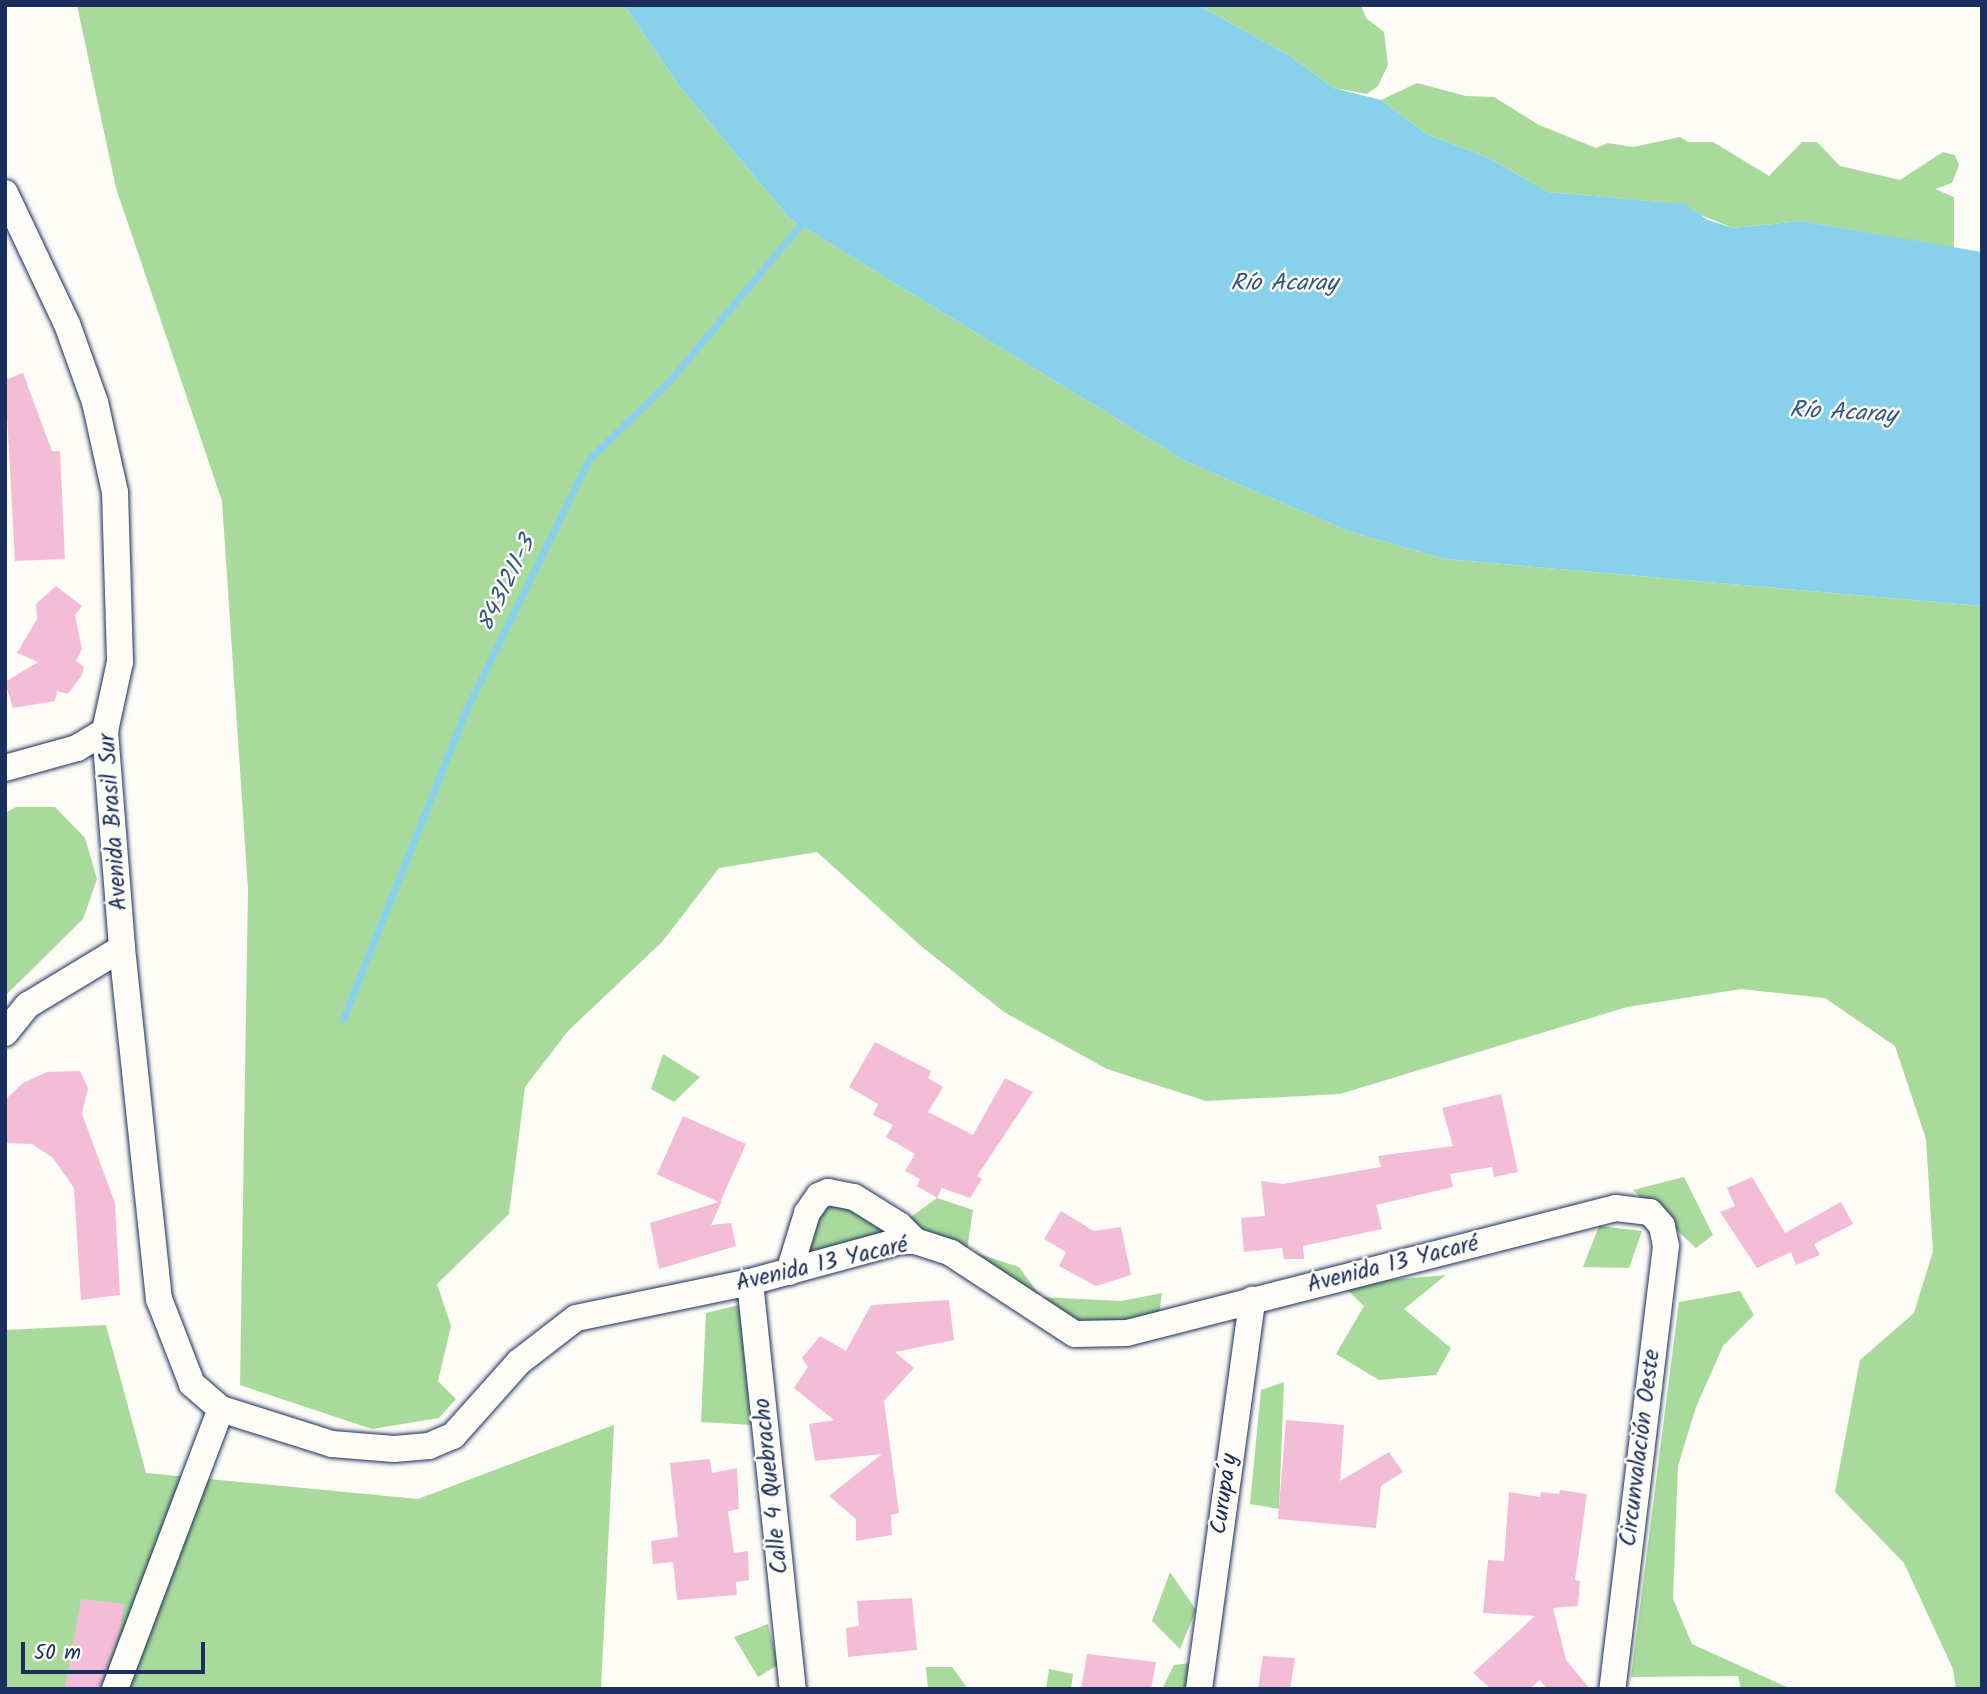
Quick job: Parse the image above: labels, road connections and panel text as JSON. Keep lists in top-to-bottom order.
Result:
{
  "streets": {
    "street": [
      "Avenida Brasil Sur",
      "Avenida 13 Yacaré",
      "Circunvalación Oeste",
      "Calle 4 Quebracho",
      "Curupa´y"
    ]
  },
  "crossings": [
    ["Avenida Brasil Sur", "Avenida 13 Yacaré"],
    ["Avenida 13 Yacaré", "Circunvalación Oeste"],
    ["Avenida 13 Yacaré", "Calle 4 Quebracho"],
    ["Avenida 13 Yacaré", "Curupa´y"]
  ],
  "water": ["Río Acaray", "8431211-3"],
  "scale_bar": "50 m"
}
